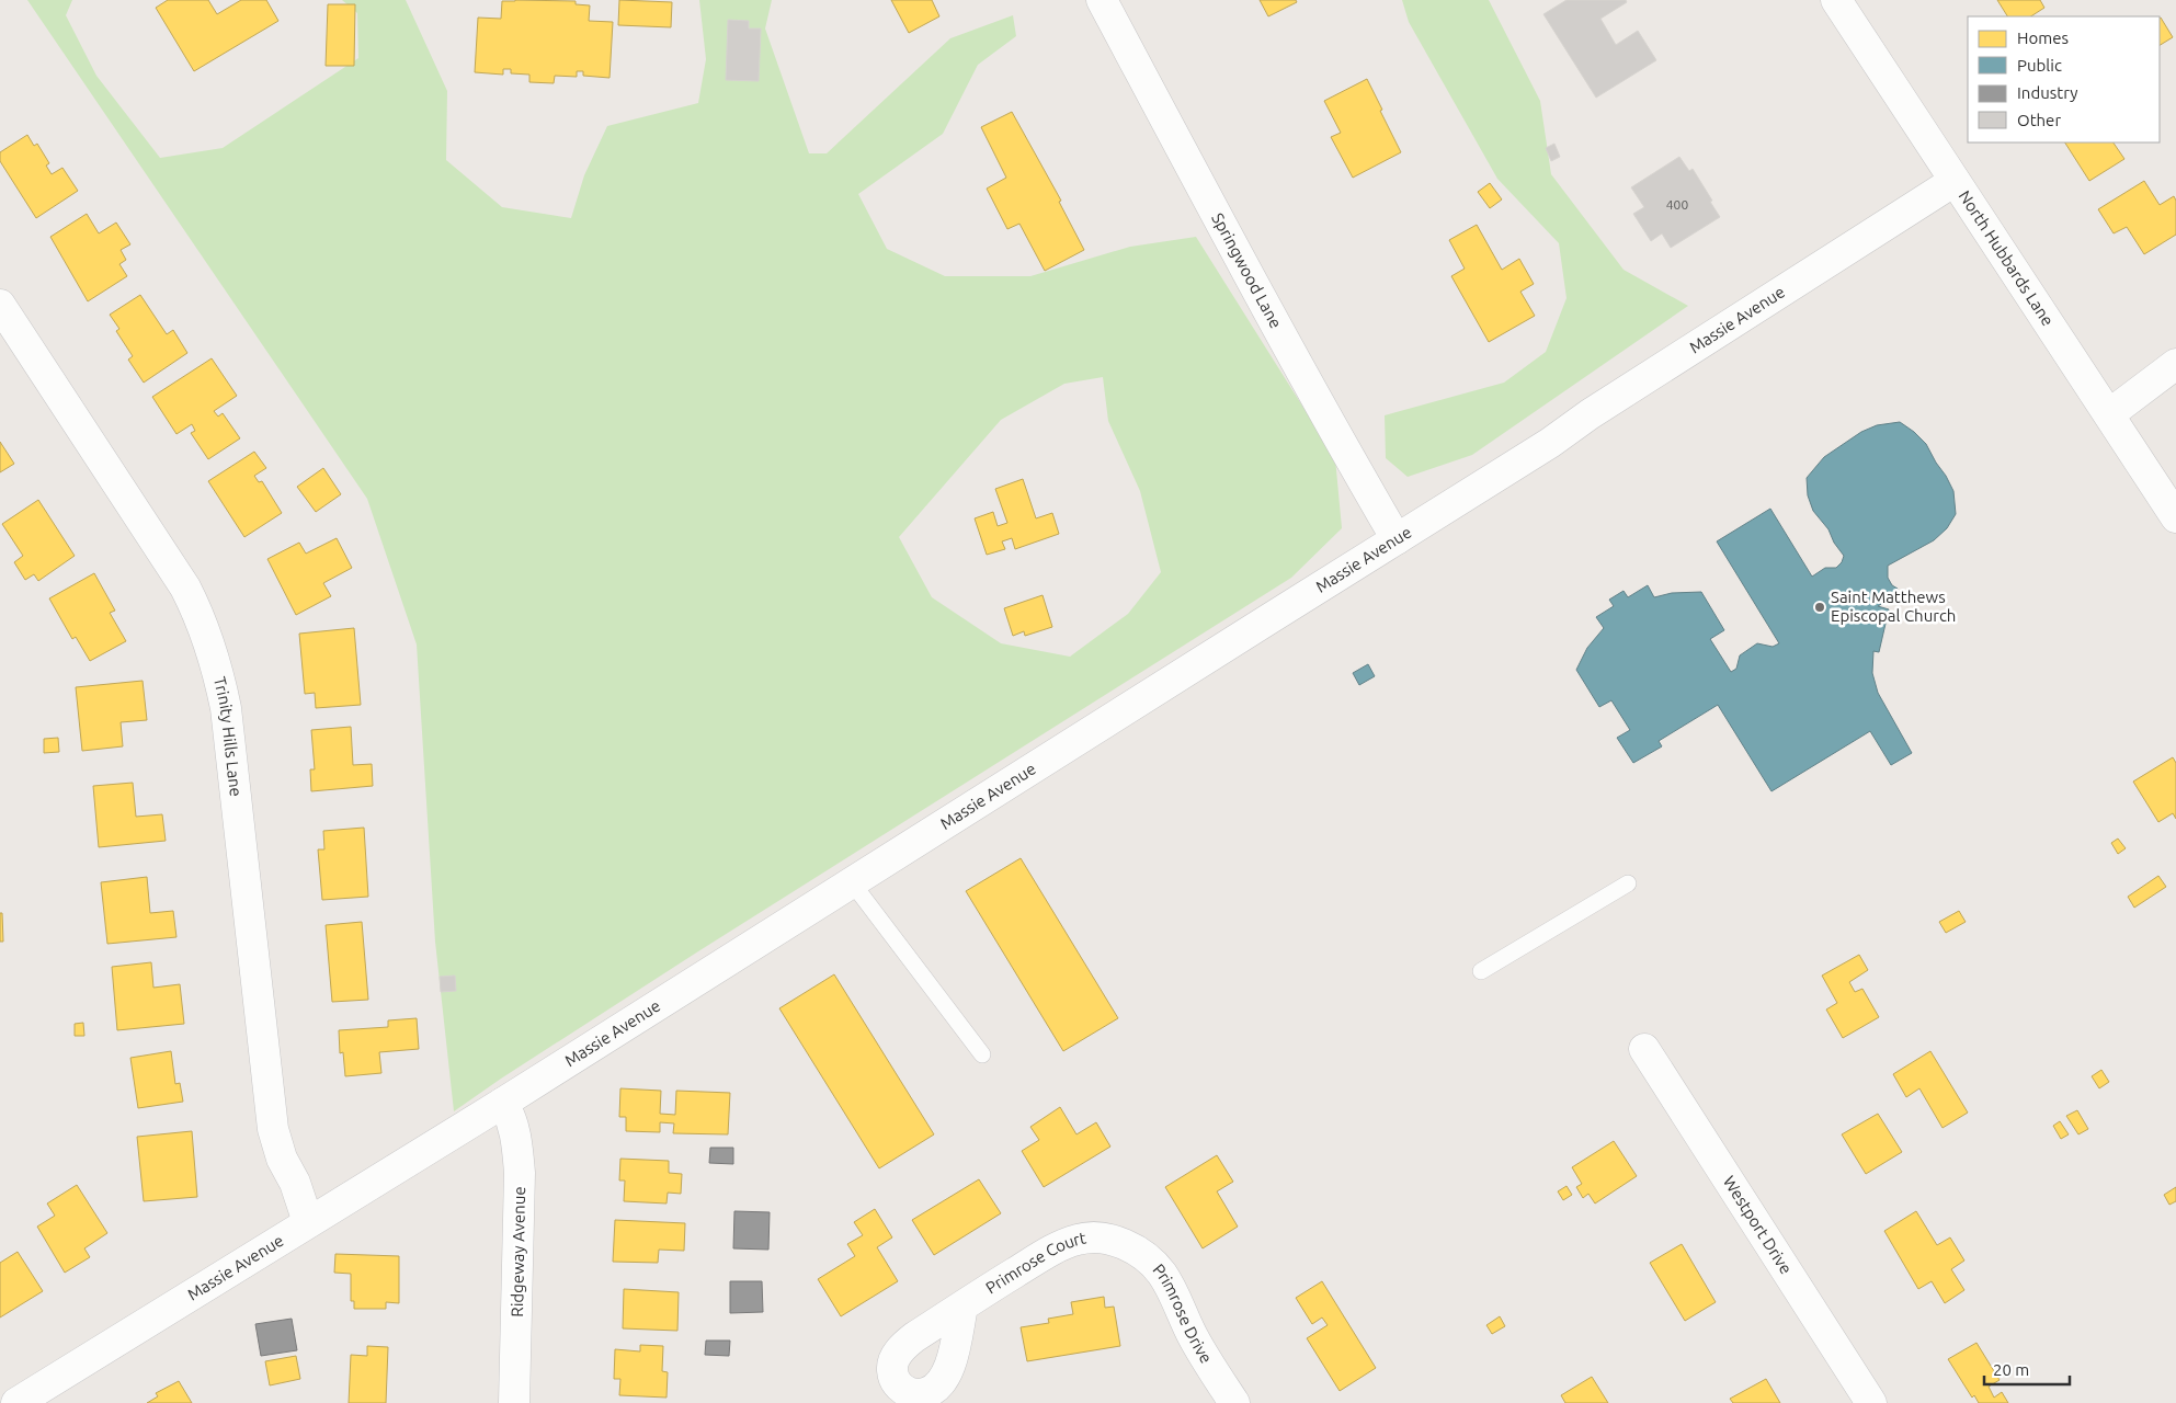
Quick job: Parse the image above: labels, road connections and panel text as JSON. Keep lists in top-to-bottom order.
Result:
{
  "streets": {
    "street": [
      "North Hubbards Lane",
      "Springwood Lane",
      "Massie Avenue",
      "Trinity Hills Lane",
      "Westport Drive",
      "Ridgeway Avenue",
      "Primrose Court",
      "Primrose Drive"
    ]
  },
  "crossings": [
    ["North Hubbards Lane", "Massie Avenue"],
    ["Springwood Lane", "Massie Avenue"],
    ["Massie Avenue", "Trinity Hills Lane"],
    ["Massie Avenue", "Ridgeway Avenue"],
    ["Primrose Court", "Primrose Drive"]
  ],
  "places": ["Saint Matthews Episcopal Church"],
  "house_numbers": ["400"],
  "legend": [
    "Homes",
    "Public",
    "Industry",
    "Other"
  ],
  "scale_bar": "20 m"
}
